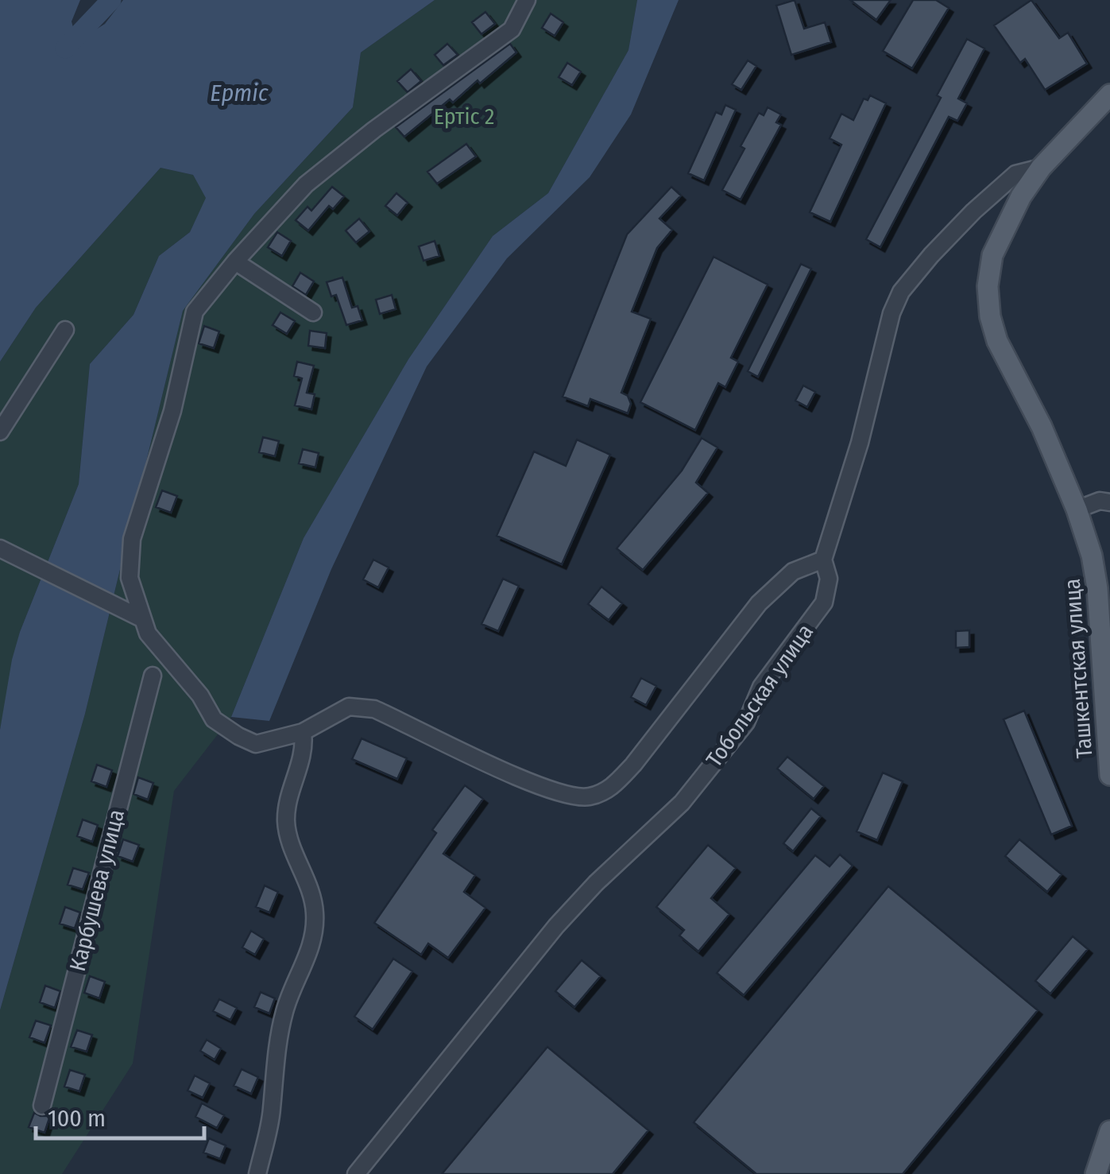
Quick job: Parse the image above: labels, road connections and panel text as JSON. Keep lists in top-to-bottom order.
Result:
{
  "streets": {
    "main road": ["Ташкентская улица"],
    "street": ["Тобольская улица", "Карбушева улица"]
  },
  "crossings": [
    ["Ташкентская улица", "Тобольская улица"]
  ],
  "water": ["Ертіс"],
  "parks": ["Ертіс 2"],
  "scale_bar": "100 m"
}
